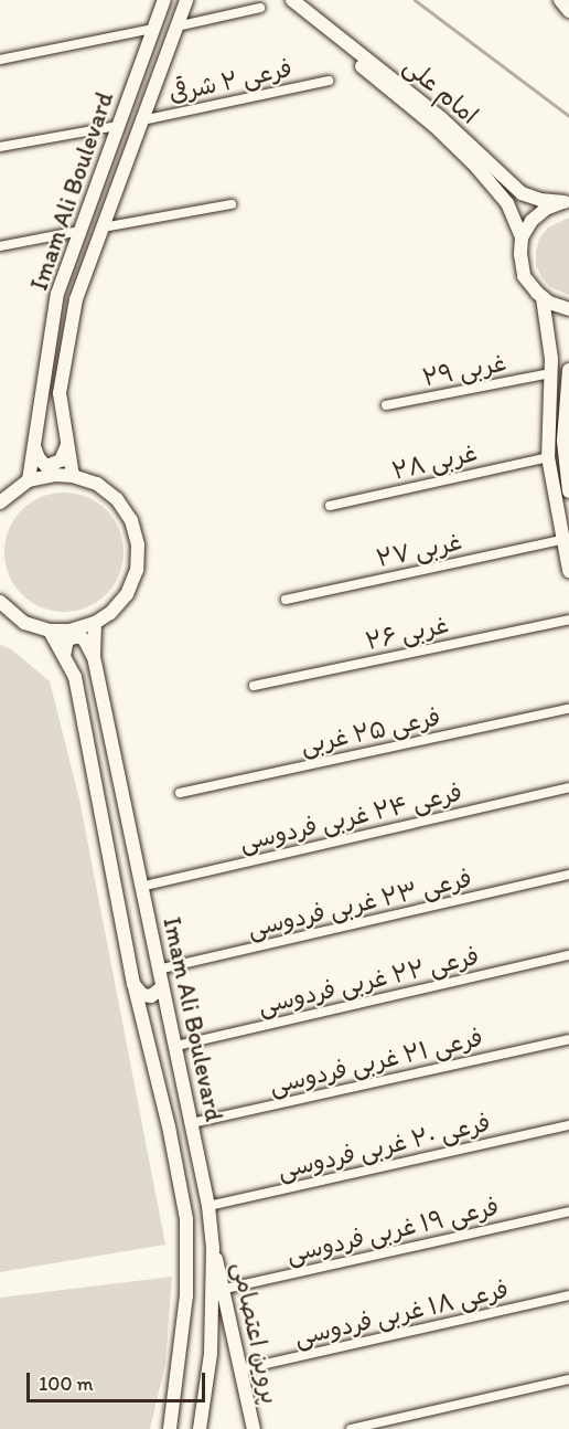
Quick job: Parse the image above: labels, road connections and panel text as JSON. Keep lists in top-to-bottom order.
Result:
{
  "streets": {
    "main road": ["امام علی", "Imam Ali Boulevard", "پروین اعتصامی"],
    "street": [
      "فرعی ۲ شرقی",
      "۲۹ غربی",
      "۲۸ غربی",
      "۲۷ غربی",
      "۲۶ غربی",
      "فرعی ۲۵ غربی",
      "فرعی ۲۴ غربی فردوسی",
      "فرعی ۲۳ غربی فردوسی",
      "فرعی ۲۲ غربی فردوسی",
      "فرعی ۲۱ غربی فردوسی",
      "فرعی ۲۰ غربی فردوسی",
      "فرعی ۱۹ غربی فردوسی",
      "فرعی ۱۸ غربی فردوسی"
    ]
  },
  "crossings": [
    ["فرعی ۲ شرقی", "Imam Ali Boulevard"],
    ["Imam Ali Boulevard", "فرعی ۲۴ غربی فردوسی"],
    ["Imam Ali Boulevard", "فرعی ۲۳ غربی فردوسی"],
    ["Imam Ali Boulevard", "فرعی ۲۲ غربی فردوسی"],
    ["Imam Ali Boulevard", "فرعی ۲۱ غربی فردوسی"],
    ["Imam Ali Boulevard", "فرعی ۲۰ غربی فردوسی"],
    ["Imam Ali Boulevard", "پروین اعتصامی"],
    ["فرعی ۱۹ غربی فردوسی", "پروین اعتصامی"],
    ["فرعی ۱۸ غربی فردوسی", "پروین اعتصامی"]
  ],
  "scale_bar": "100 m"
}
